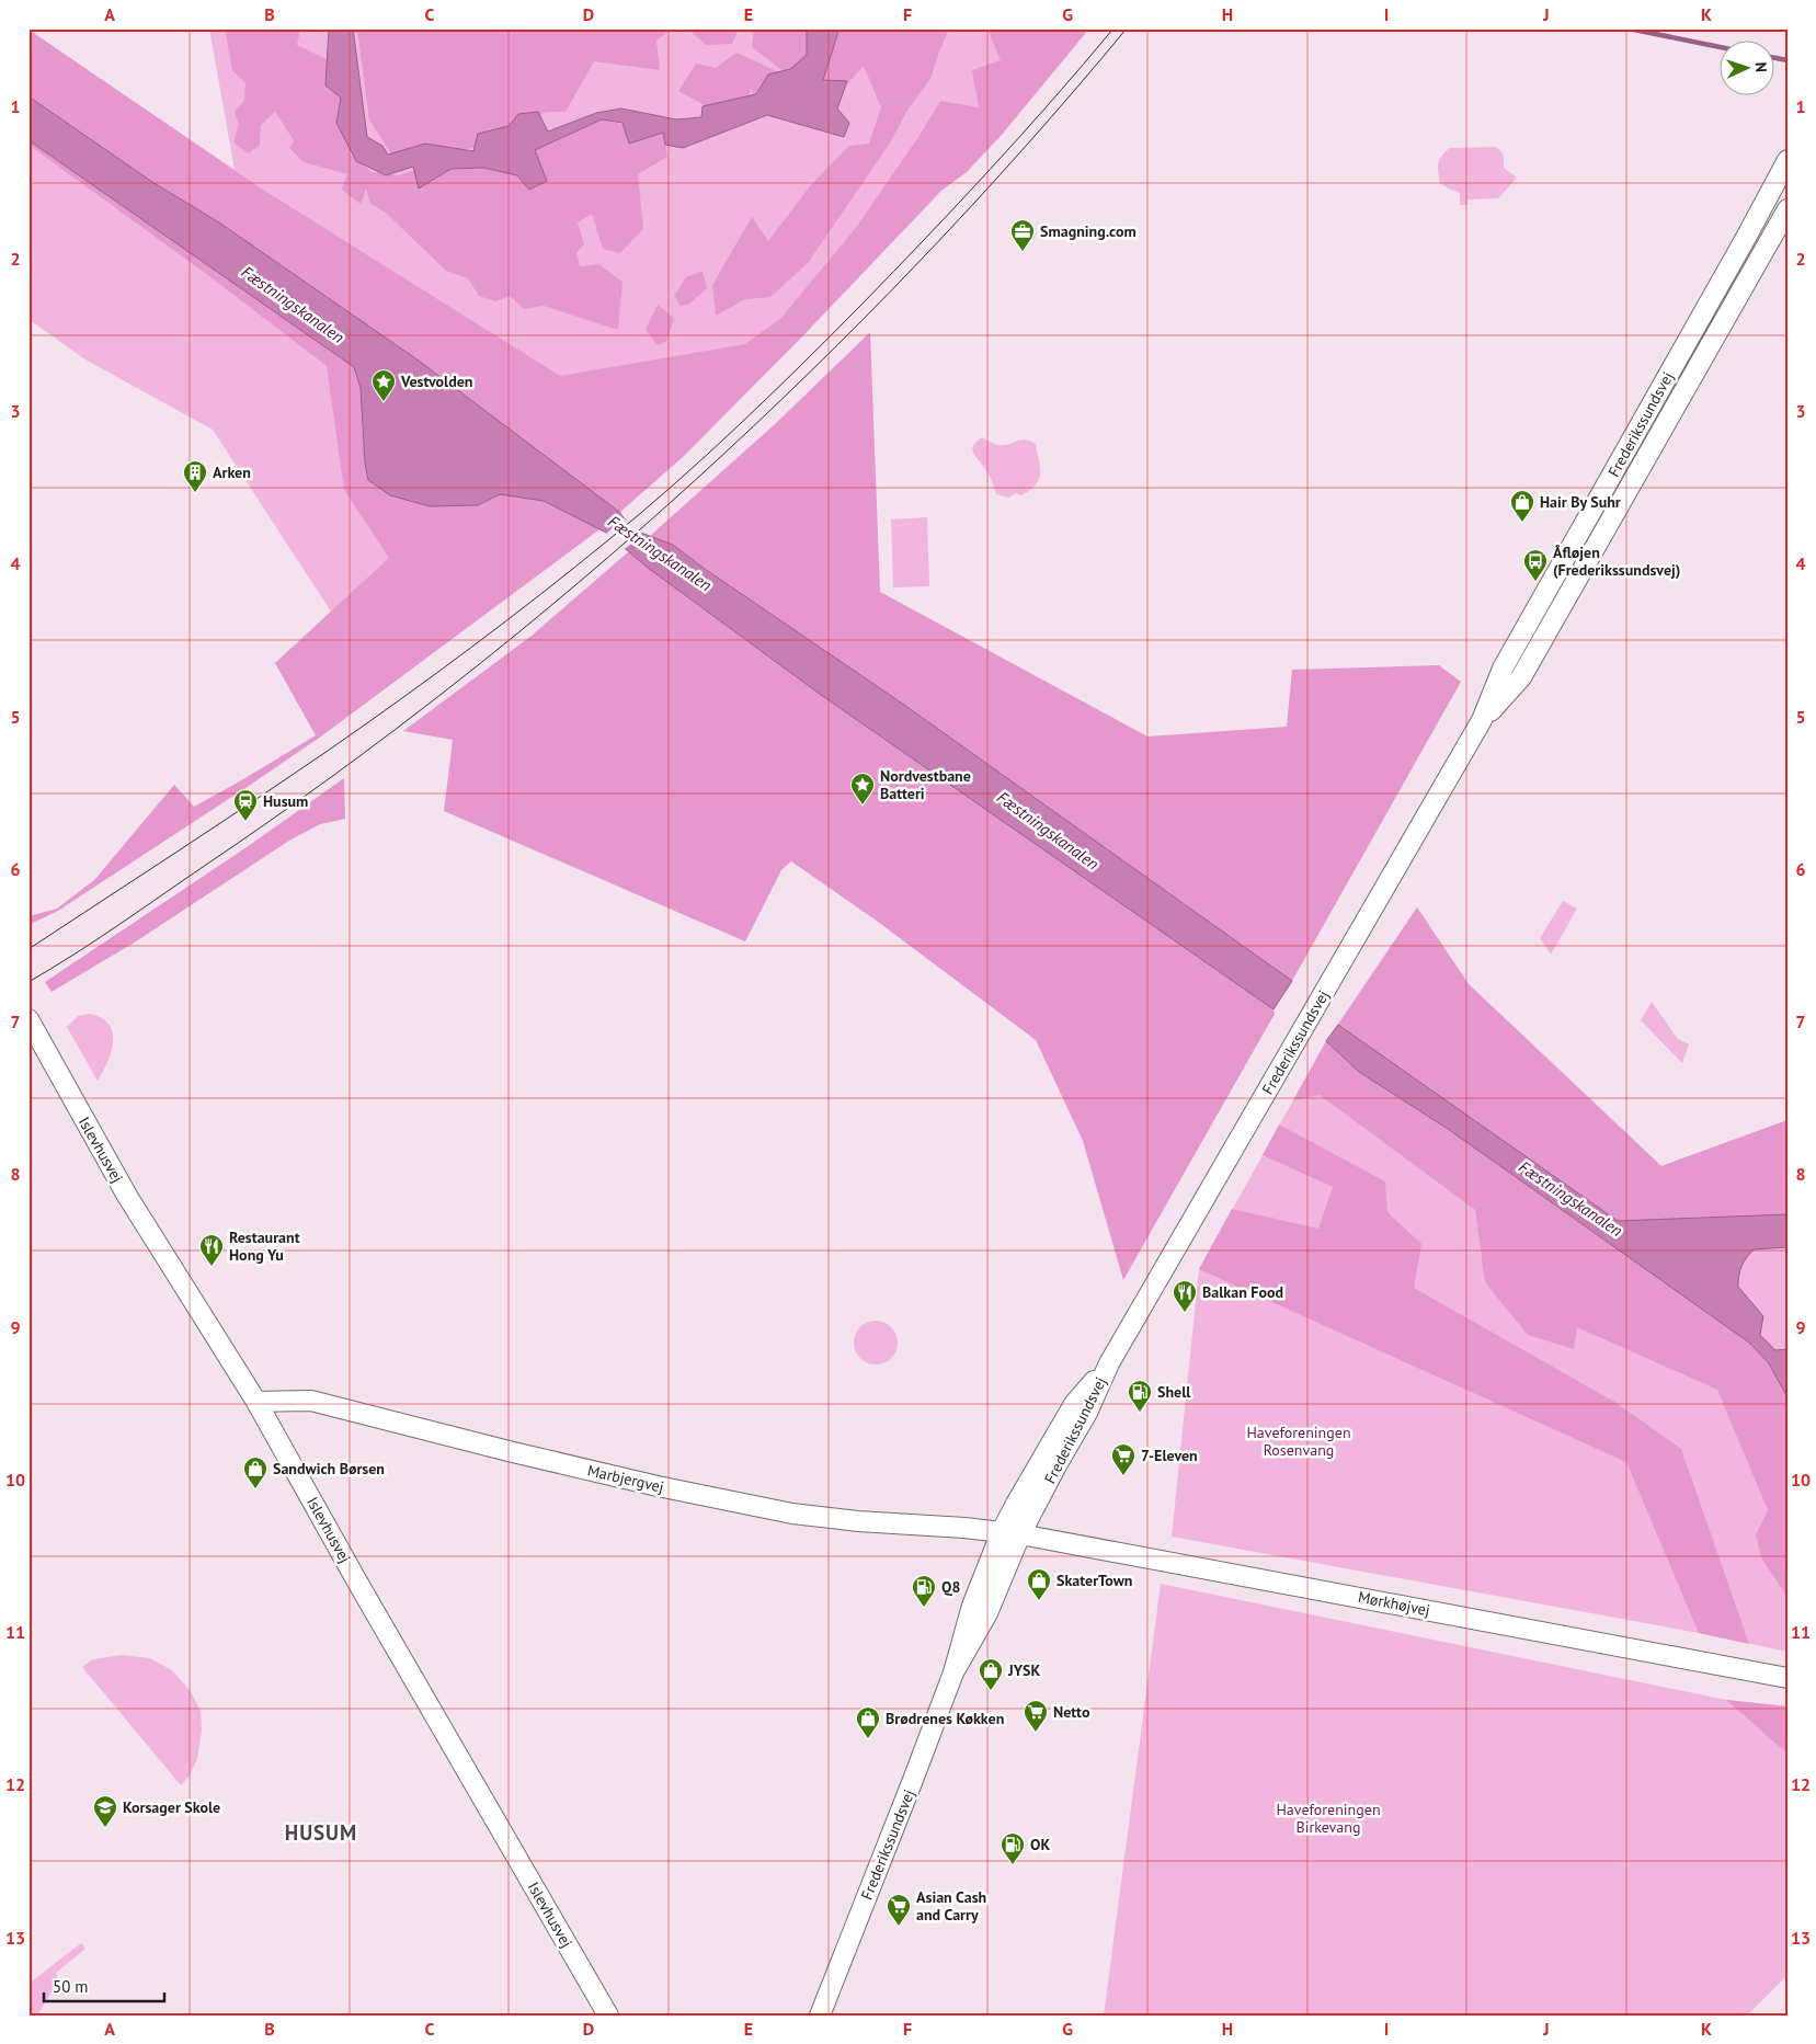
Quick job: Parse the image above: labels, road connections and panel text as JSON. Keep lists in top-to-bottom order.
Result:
{
  "streets": {
    "main road": [
      "Frederikssundsvej",
      "Islevhusvej",
      "Marbjergvej",
      "Mørkhøjvej"
    ]
  },
  "crossings": [
    ["Frederikssundsvej", "Marbjergvej"],
    ["Frederikssundsvej", "Mørkhøjvej"],
    ["Islevhusvej", "Marbjergvej"],
    ["Marbjergvej", "Mørkhøjvej"]
  ],
  "districts": ["HUSUM"],
  "water": ["Fæstningskanalen"],
  "parks": ["Haveforeningen Rosenvang", "Haveforeningen Birkevang"],
  "places": {
    "office": ["Smagning.com"],
    "place": ["Vestvolden", "Nordvestbane Batteri"],
    "building": ["Arken"],
    "shop": [
      "Hair By Suhr",
      "Sandwich Børsen",
      "SkaterTown",
      "JYSK",
      "Brødrenes Køkken"
    ],
    "bus stop": ["Åfløjen (Frederikssundsvej)"],
    "station": ["Husum"],
    "restaurant": ["Restaurant Hong Yu", "Balkan Food"],
    "fuel station": ["Shell", "Q8", "OK"],
    "supermarket": ["7-Eleven", "Netto", "Asian Cash and Carry"],
    "school or university": ["Korsager Skole"]
  },
  "scale_bar": "50 m",
  "north": "right",
  "grid": {
    "columns": [
      "A",
      "B",
      "C",
      "D",
      "E",
      "F",
      "G",
      "H",
      "I",
      "J",
      "K"
    ],
    "rows": [
      "1",
      "2",
      "3",
      "4",
      "5",
      "6",
      "7",
      "8",
      "9",
      "10",
      "11",
      "12",
      "13"
    ]
  }
}
